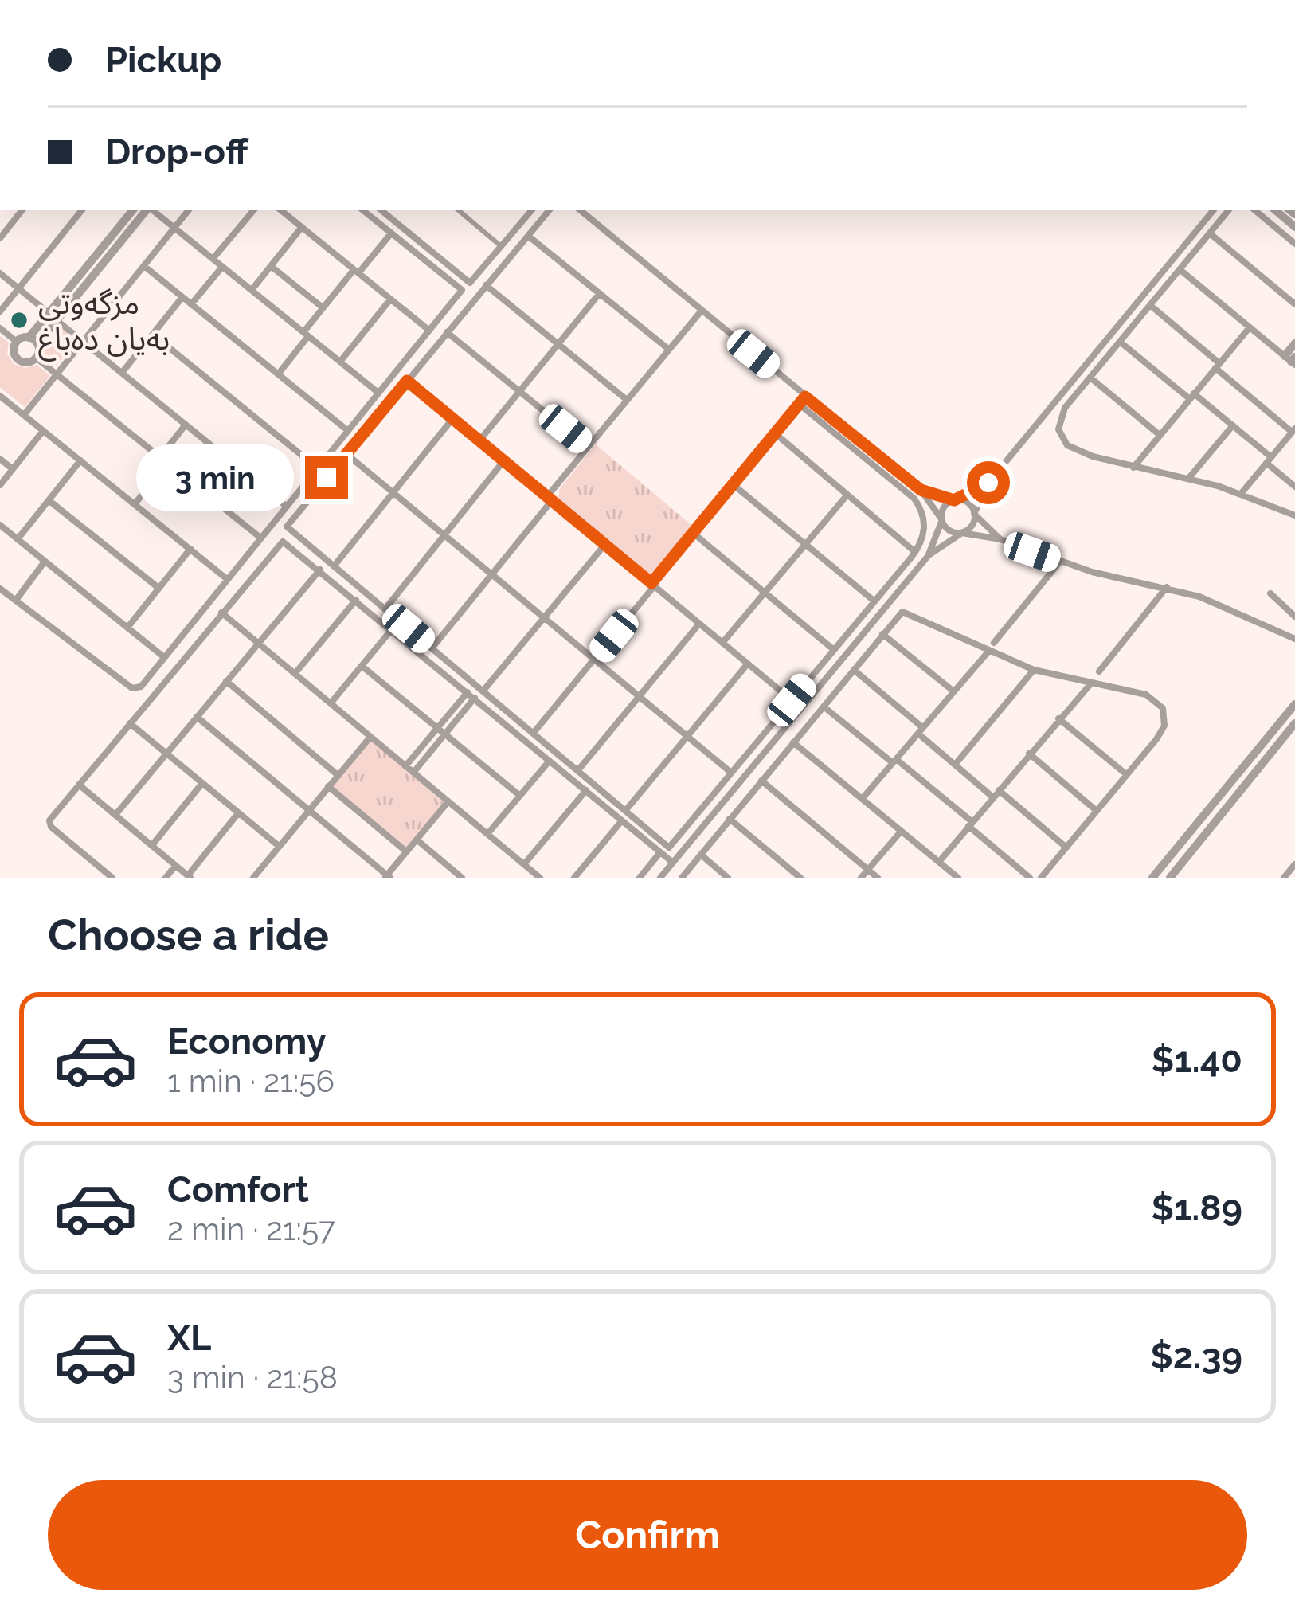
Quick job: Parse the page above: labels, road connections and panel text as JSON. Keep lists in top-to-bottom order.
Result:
{
  "places": ["مزگەوتی بەیان دەباغ"],
  "page": {
    "banner": ["Pickup", "Drop-off"],
    "bubble": "3 min",
    "heading": "Choose a ride",
    "list": [
      {
        "name": "Economy",
        "note": "1 min · 21:56",
        "value": "$1.40"
      },
      {
        "name": "Comfort",
        "note": "2 min · 21:57",
        "value": "$1.89"
      },
      {
        "name": "XL",
        "note": "3 min · 21:58",
        "value": "$2.39"
      }
    ],
    "buttons": "Confirm"
  }
}
